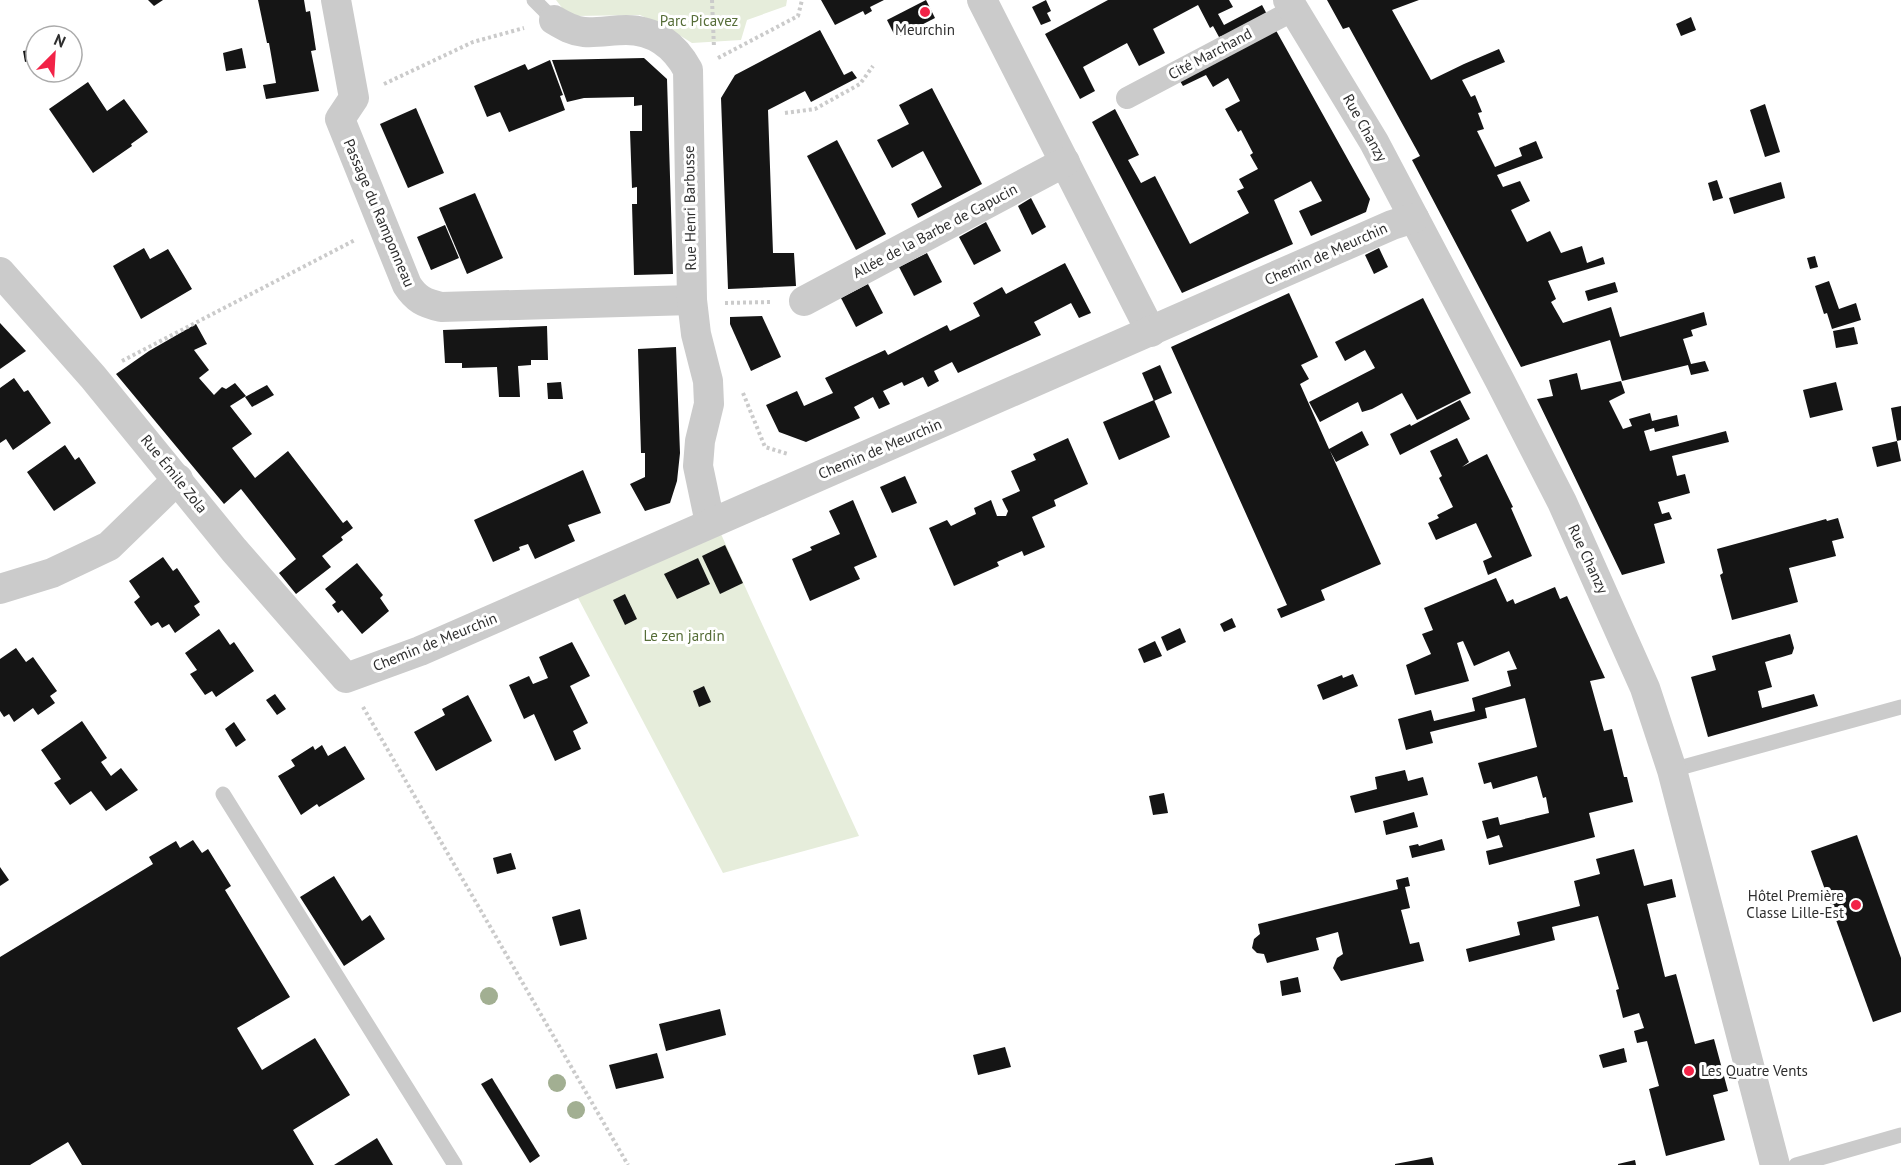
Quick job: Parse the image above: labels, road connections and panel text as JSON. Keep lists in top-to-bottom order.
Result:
{
  "streets": {
    "street": [
      "Cité Marchand",
      "Rue Chanzy",
      "Rue Henri Barbusse",
      "Passage du Ramponneau",
      "Allée de la Barbe de Capucin",
      "Chemin de Meurchin",
      "Rue Émile Zola"
    ]
  },
  "crossings": [
    ["Cité Marchand", "Rue Chanzy"],
    ["Rue Chanzy", "Chemin de Meurchin"],
    ["Rue Henri Barbusse", "Passage du Ramponneau"],
    ["Rue Henri Barbusse", "Chemin de Meurchin"],
    ["Chemin de Meurchin", "Rue Émile Zola"]
  ],
  "parks": ["Parc Picavez", "Le zen jardin"],
  "places": ["Meurchin", "Hôtel Première Classe Lille-Est", "Les Quatre Vents"],
  "north": "top right"
}
